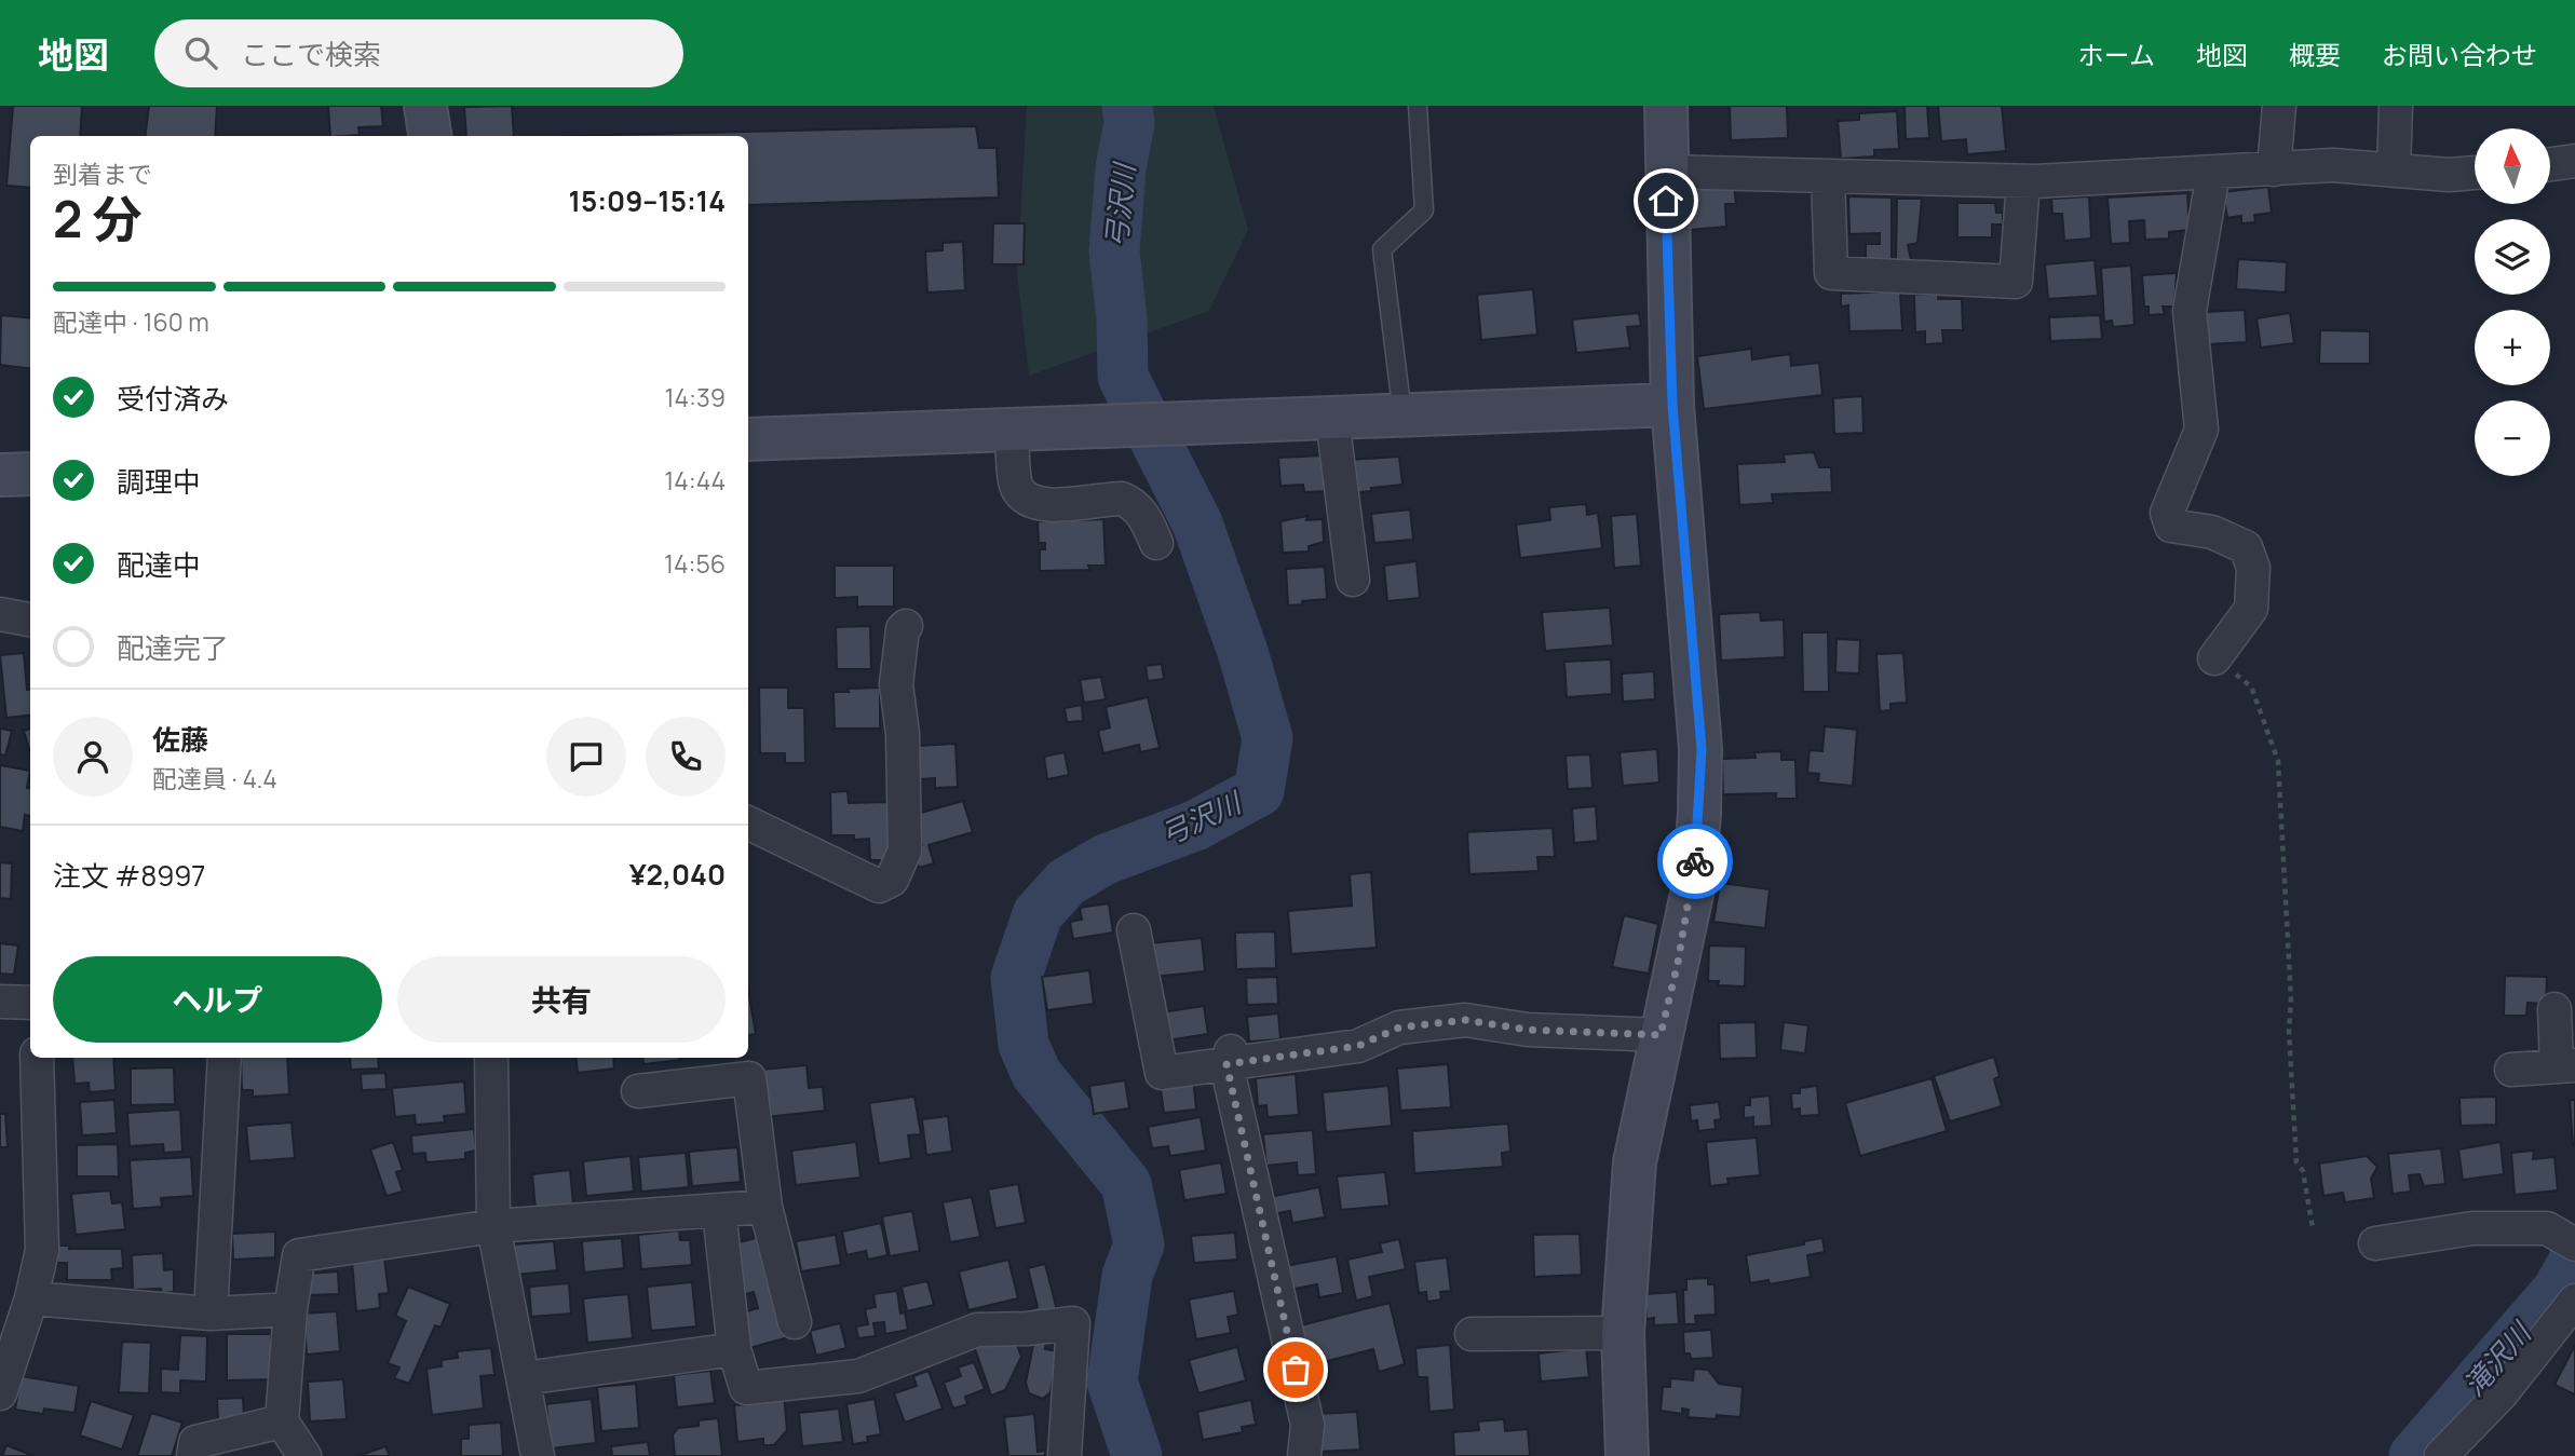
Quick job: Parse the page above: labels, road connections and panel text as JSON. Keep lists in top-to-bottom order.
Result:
{
  "water": ["弓沢川", "滝沢川"],
  "north": "top",
  "page": {
    "header": "地図",
    "search": "ここで検索",
    "nav": [
      "ホーム",
      "地図",
      "概要",
      "お問い合わせ"
    ],
    "map_buttons": ["+", "−"],
    "heading": ["2 分", "到着まで", "15:09–15:14"],
    "panel": [
      "佐藤",
      "配達員 · 4.4",
      "注文 #8997",
      "¥2,040"
    ],
    "bar": "配達中 · 160 m",
    "list": [
      ["受付済み", "14:39"],
      ["調理中", "14:44"],
      ["配達中", "14:56"],
      "配達完了"
    ],
    "buttons": ["ヘルプ", "共有"]
  }
}
